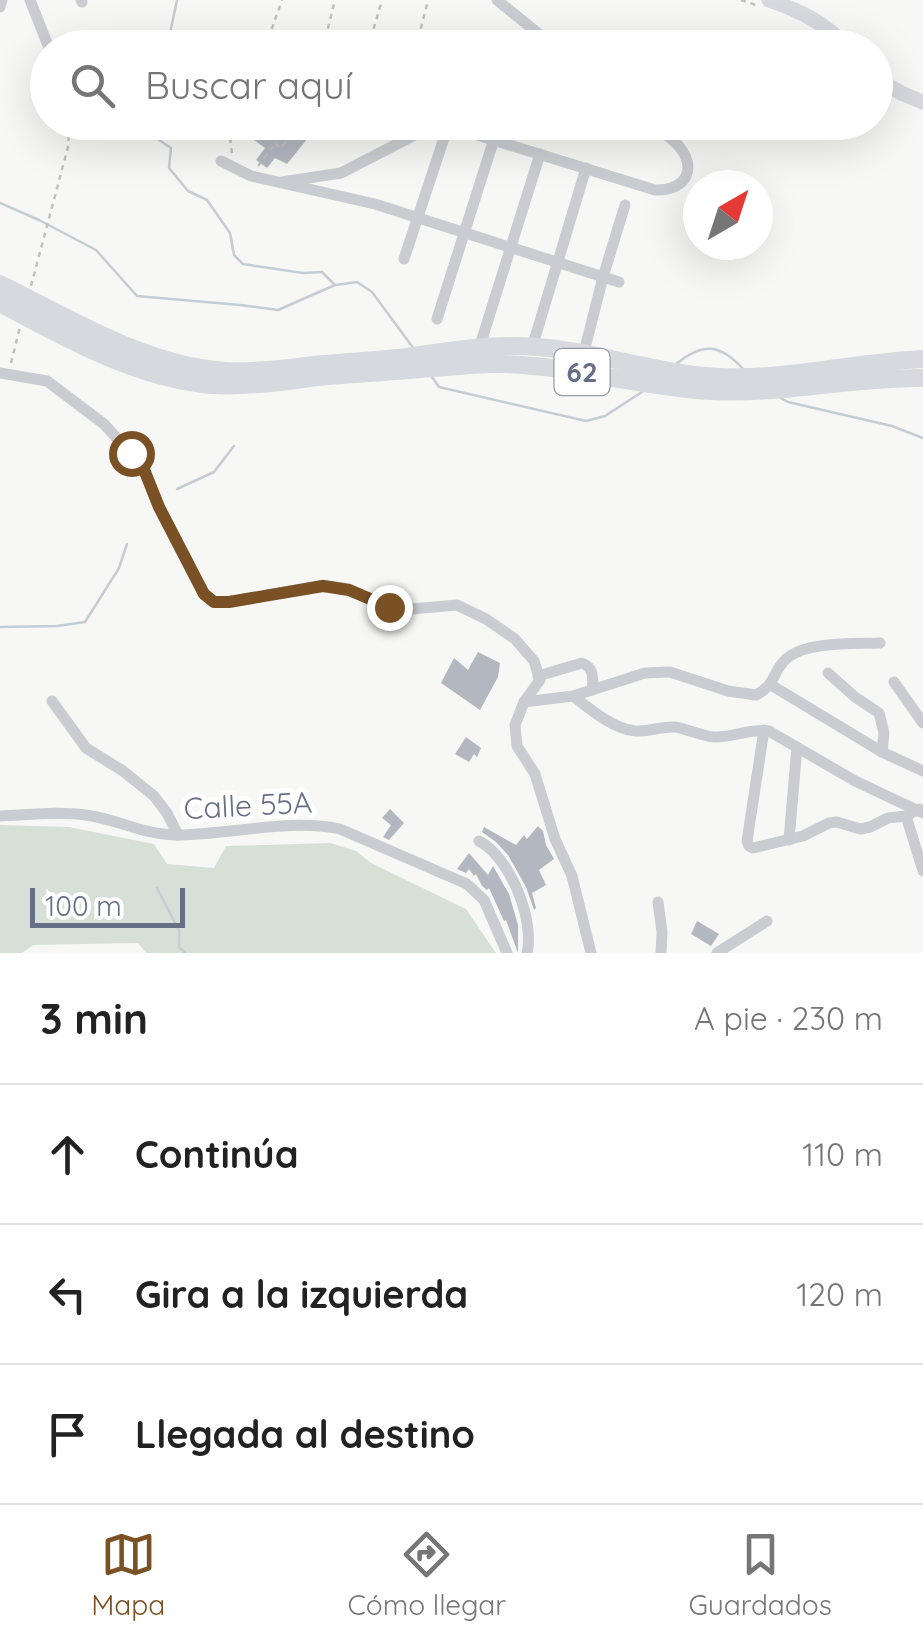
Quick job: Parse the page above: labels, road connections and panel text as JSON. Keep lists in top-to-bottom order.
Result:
{
  "streets": {
    "highway": ["62"],
    "street": ["Calle 55A"]
  },
  "scale_bar": "100 m",
  "north": "top right",
  "page": {
    "search": "Buscar aquí",
    "scale": "100 m",
    "heading": ["3 min", "A pie · 230 m"],
    "list": [
      ["Continúa", "110 m"],
      ["Gira a la izquierda", "120 m"],
      "Llegada al destino"
    ],
    "nav": ["Mapa", "Cómo llegar", "Guardados"]
  }
}
